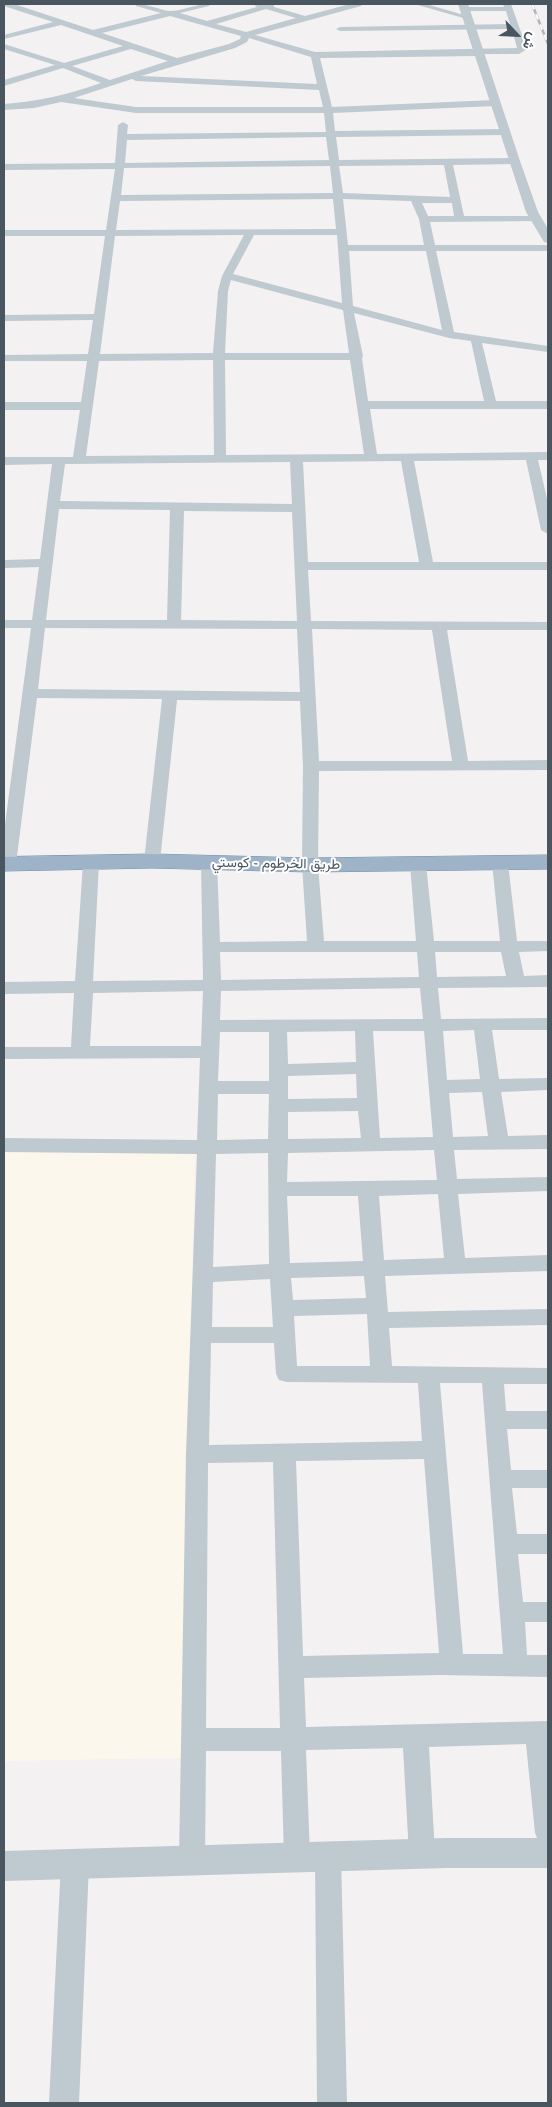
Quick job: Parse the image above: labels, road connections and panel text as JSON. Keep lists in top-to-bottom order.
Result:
{
  "streets": {
    "highway": ["طريق الخرطوم - كوستي"]
  },
  "north": "bottom right"
}
